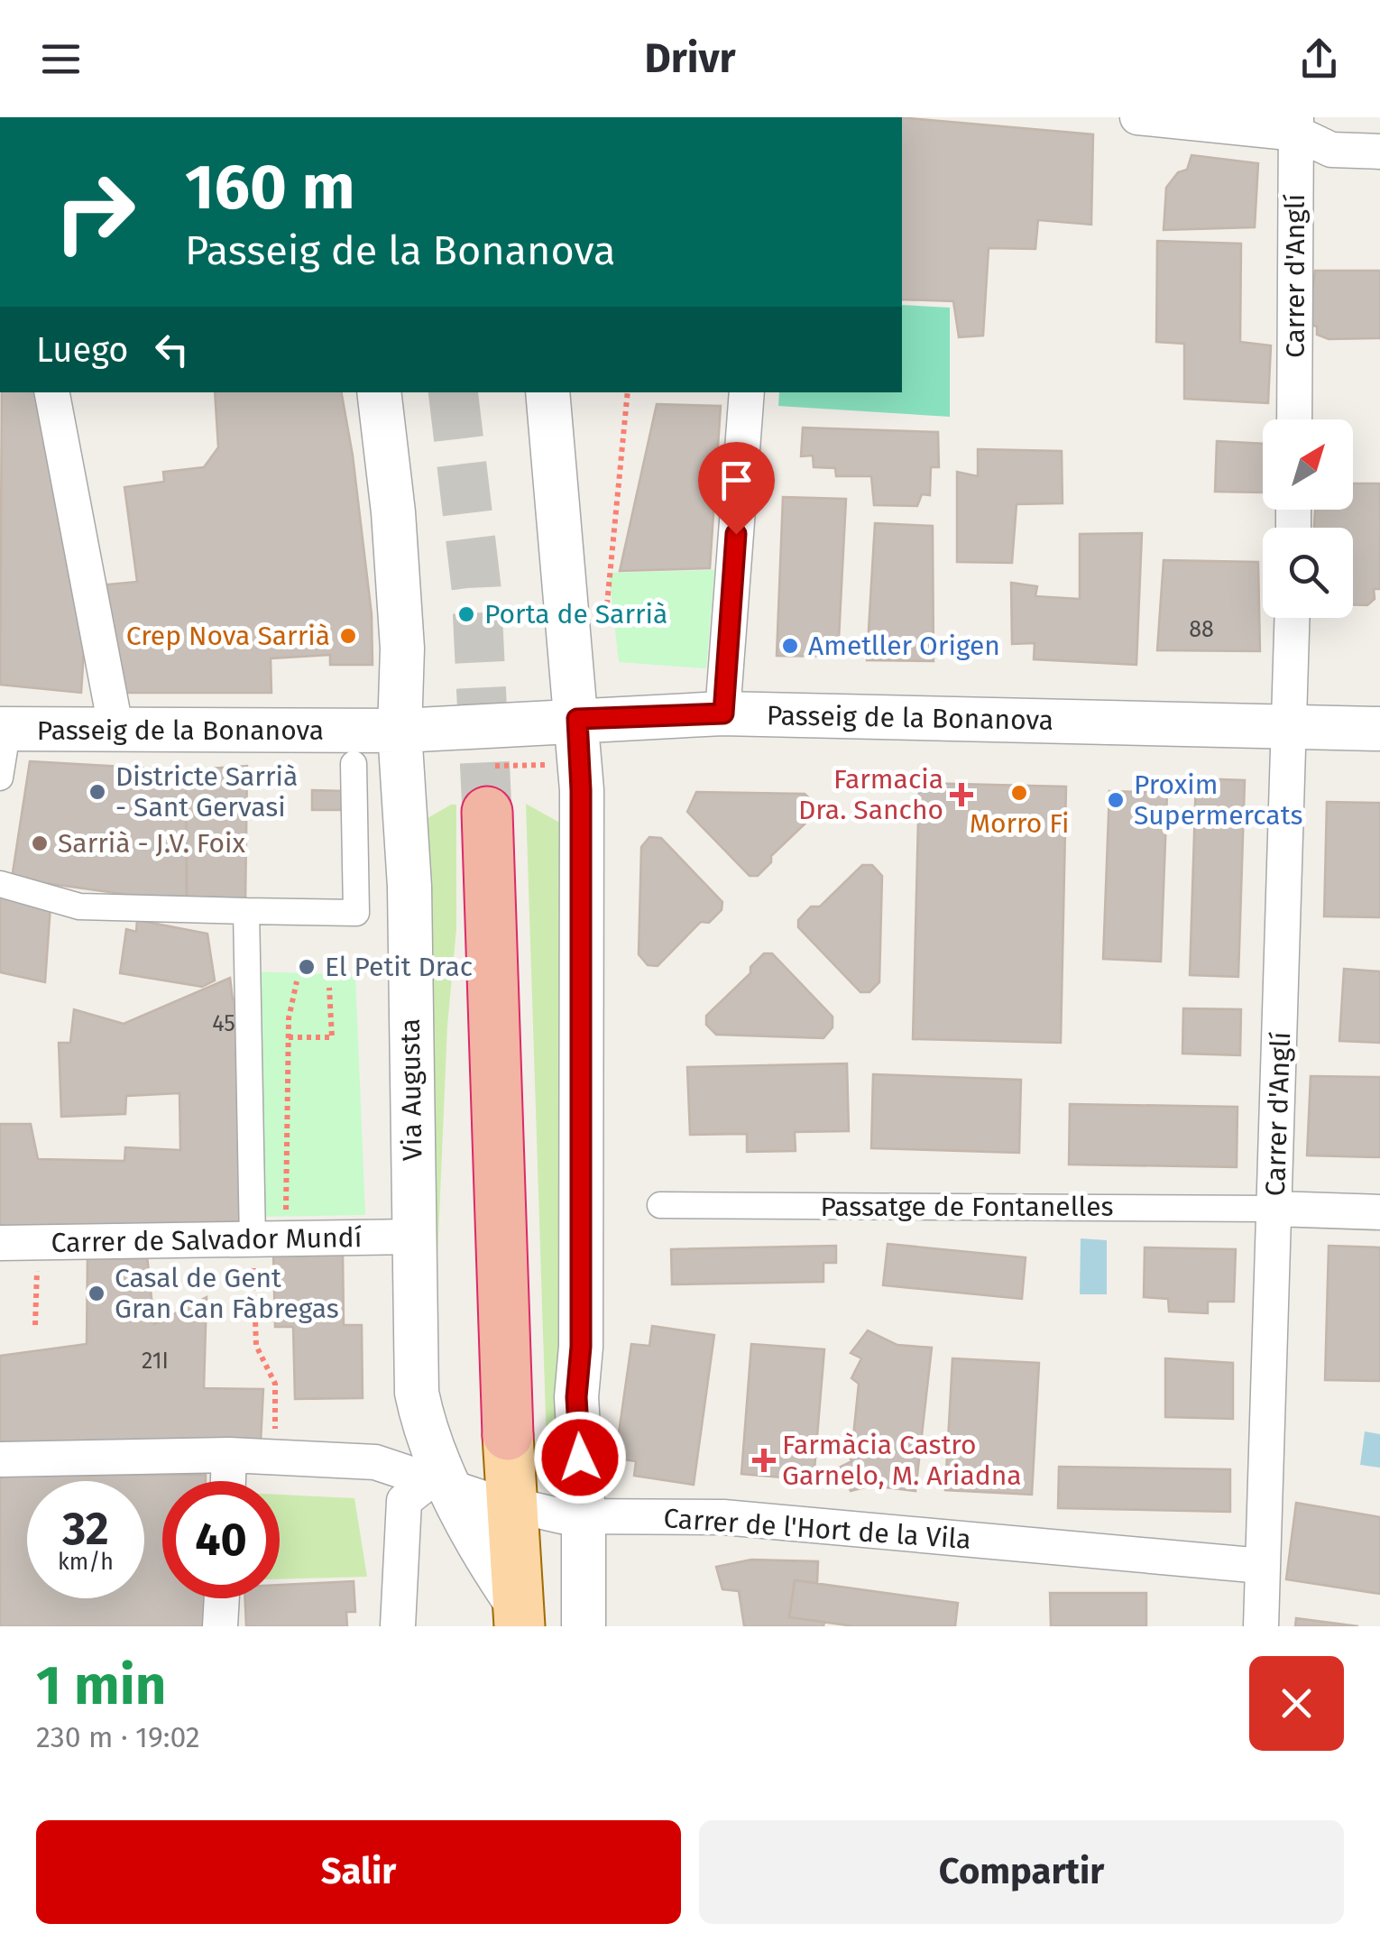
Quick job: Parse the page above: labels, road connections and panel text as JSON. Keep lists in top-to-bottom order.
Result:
{
  "streets": {
    "main road": ["Via Augusta"],
    "street": [
      "Carrer d'Anglí",
      "Passeig de la Bonanova",
      "Passatge de Fontanelles",
      "Carrer de Salvador Mundí",
      "Carrer de l'Hort de la Vila"
    ]
  },
  "crossings": [
    ["Carrer d'Anglí", "Passeig de la Bonanova"],
    ["Carrer d'Anglí", "Passatge de Fontanelles"],
    ["Carrer d'Anglí", "Carrer de l'Hort de la Vila"],
    ["Passeig de la Bonanova", "Via Augusta"],
    ["Via Augusta", "Carrer de Salvador Mundí"],
    ["Via Augusta", "Carrer de l'Hort de la Vila"]
  ],
  "places": {
    "other": [
      "Porta de Sarrià",
      "Crep Nova Sarrià",
      "Ametller Origen",
      "Districte Sarrià - Sant Gervasi",
      "Morro Fi",
      "Proxim Supermercats",
      "Sarrià - J.V. Foix",
      "El Petit Drac",
      "Casal de Gent Gran Can Fàbregas"
    ],
    "health": ["Farmacia Dra. Sancho", "Farmàcia Castro Garnelo, M. Ariadna"]
  },
  "house_numbers": ["88", "45", "21I"],
  "north": "top right",
  "page": {
    "header": "Drivr",
    "turn": ["160 m", "Passeig de la Bonanova"],
    "then": "Luego",
    "speed": "32 km/h",
    "limit": "40",
    "heading": ["1 min", "230 m · 19:02"],
    "buttons": ["Salir", "Compartir"]
  }
}
